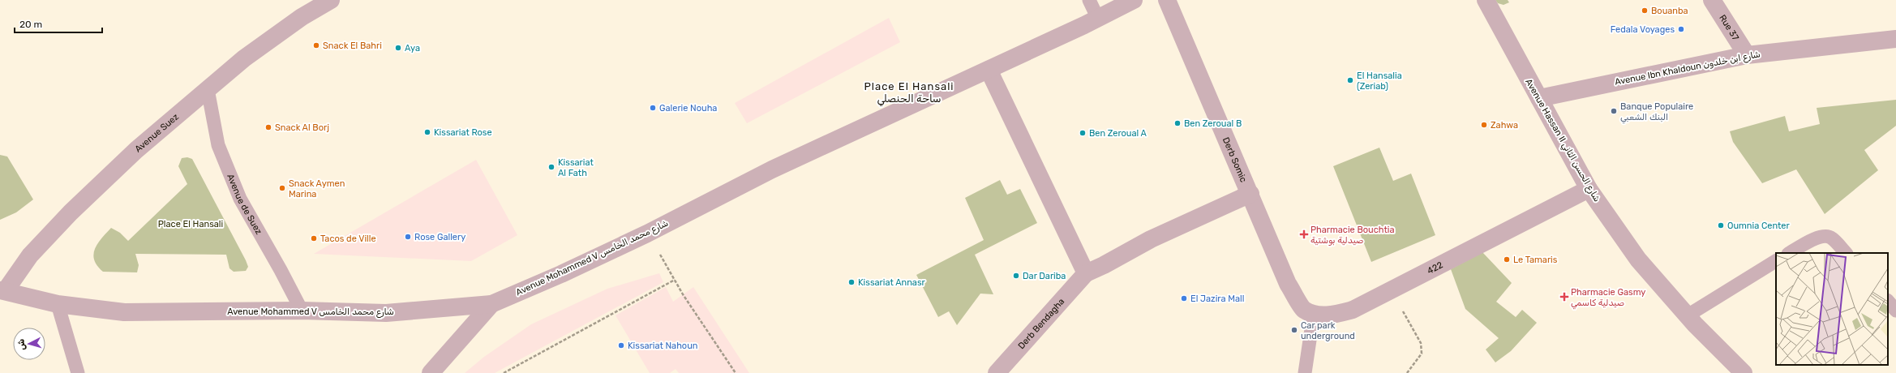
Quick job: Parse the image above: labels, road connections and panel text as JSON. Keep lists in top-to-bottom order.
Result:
{
  "streets": {
    "street": [
      "Rue 37",
      "Avenue Ibn Khaldoun شارع ابن خلدون",
      "Avenue Suez",
      "Avenue Hassan II شارع الحسن الثاني",
      "Derb Somic",
      "Avenue Mohammed V شارع محمد الخامس",
      "422",
      "Derb Bendagha"
    ],
    "lane": ["Avenue de Suez"]
  },
  "crossings": [
    ["Rue 37", "Avenue Ibn Khaldoun شارع ابن خلدون"],
    ["Avenue Ibn Khaldoun شارع ابن خلدون", "Avenue Hassan II شارع الحسن الثاني"],
    ["Avenue Suez", "Avenue de Suez"],
    ["Avenue Suez", "Avenue Mohammed V شارع محمد الخامس"],
    ["Avenue Hassan II شارع الحسن الثاني", "422"],
    ["Derb Somic", "422"],
    ["Avenue de Suez", "Avenue Mohammed V شارع محمد الخامس"]
  ],
  "districts": ["Place El Hansali ساحة الحنصلي"],
  "parks": ["Place El Hansali"],
  "places": {
    "other": [
      "Bouanba",
      "Fedala Voyages",
      "Snack El Bahri",
      "Aya",
      "El Hansalia (Zeriab)",
      "Galerie Nouha",
      "Banque Populaire البنك الشعبي",
      "Ben Zeroual B",
      "Zahwa",
      "Snack Al Borj",
      "Kissariat Rose",
      "Ben Zeroual A",
      "Kissariat Al Fath",
      "Snack Aymen Marina",
      "Oumnia Center",
      "Rose Gallery",
      "Tacos de Ville",
      "Le Tamaris",
      "Dar Dariba",
      "Kissariat Annasr",
      "El Jazira Mall",
      "Car park underground",
      "Kissariat Nahoun"
    ],
    "health": ["Pharmacie Bouchtia صيدلية بوشتية", "Pharmacie Gasmy صيدلية كاسمي"]
  },
  "scale_bar": "20 m",
  "north": "left"
}
